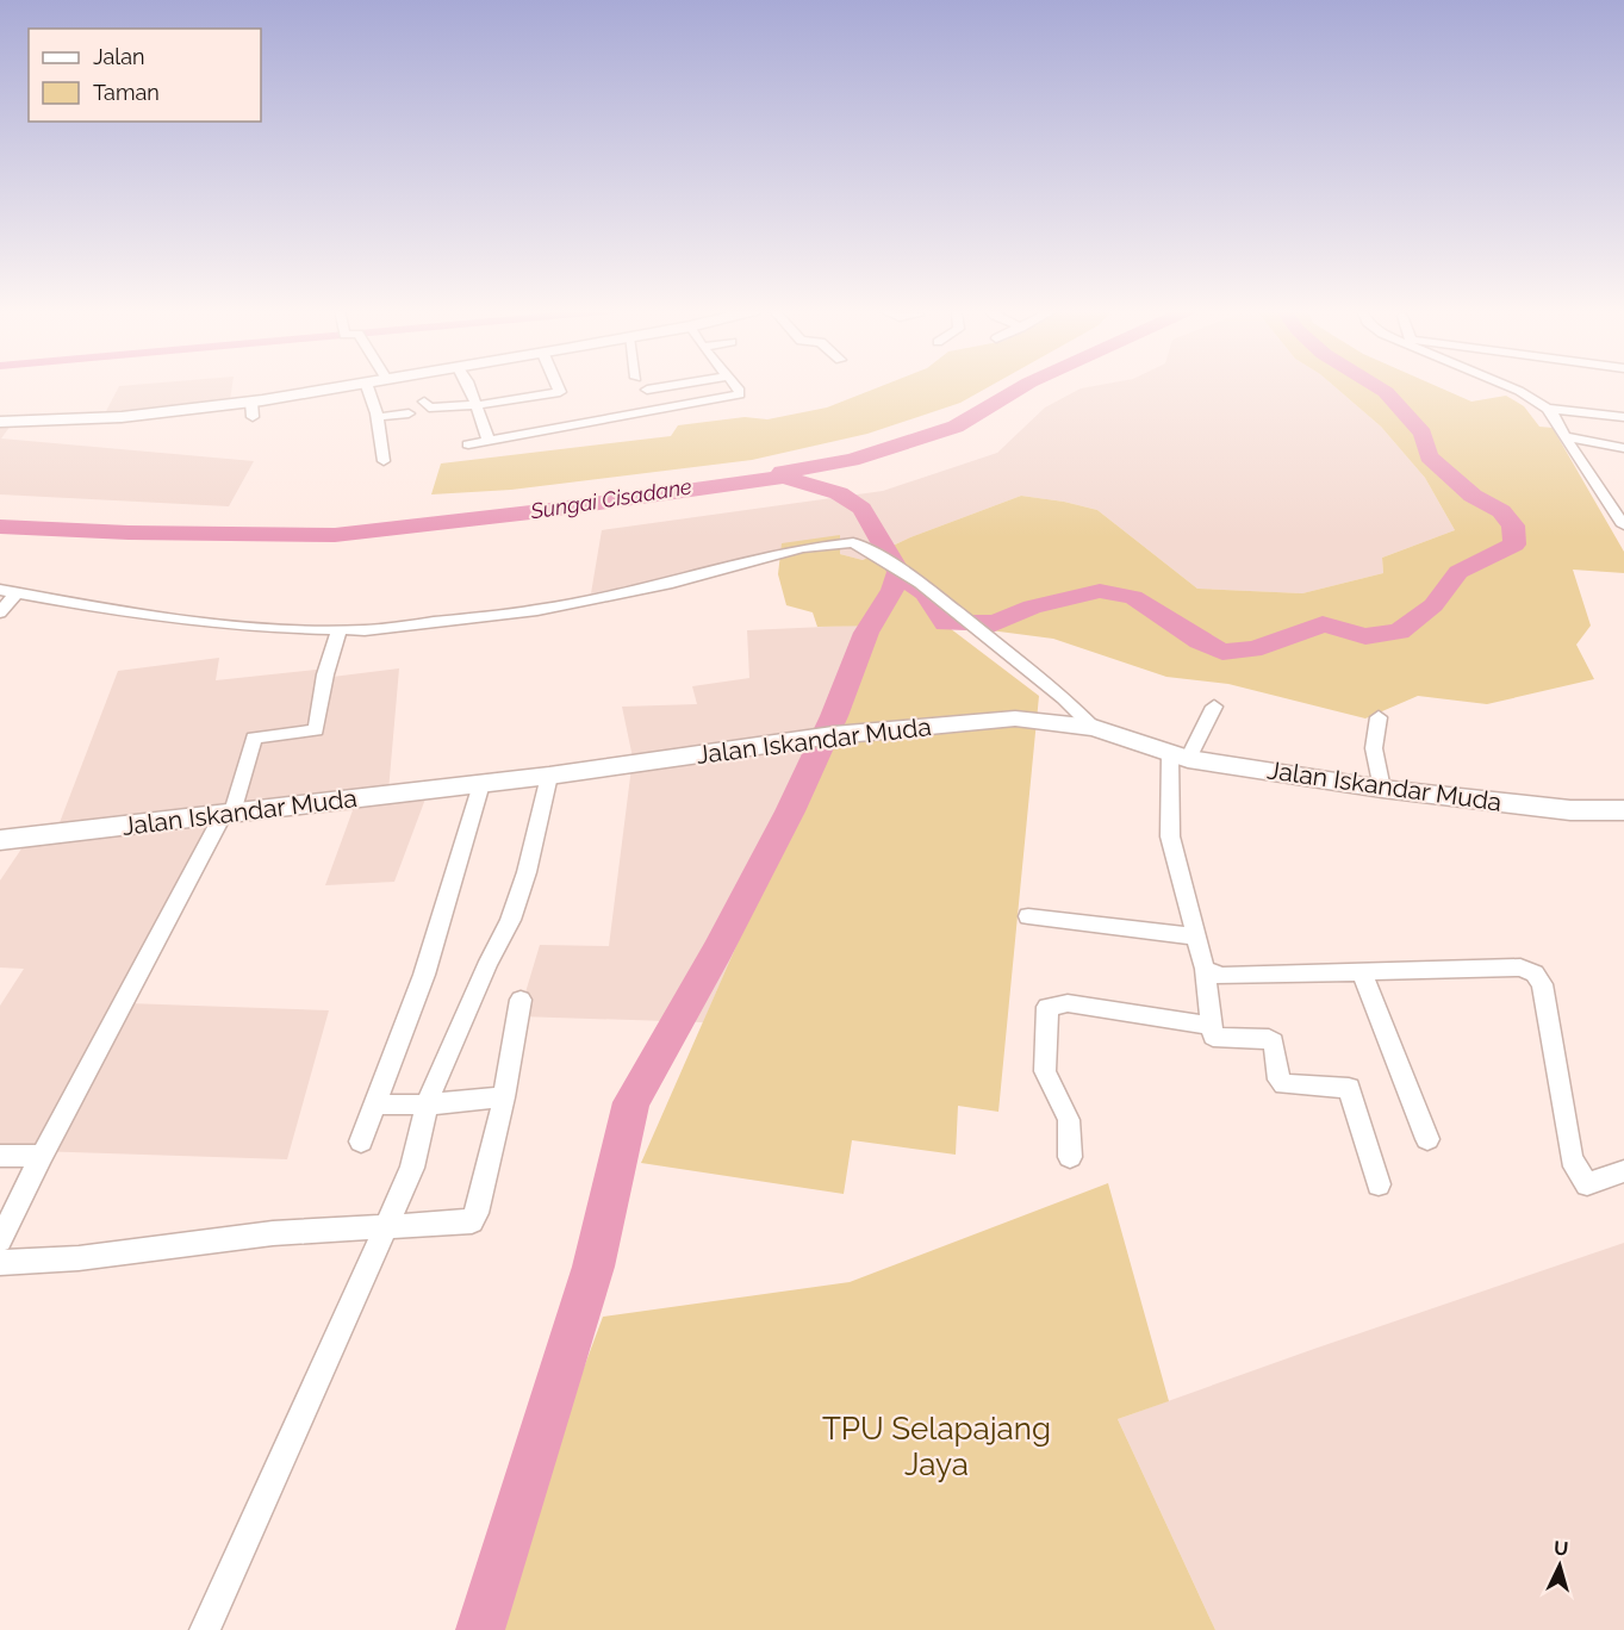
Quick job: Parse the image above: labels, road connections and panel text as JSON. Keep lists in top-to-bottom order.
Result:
{
  "streets": {
    "street": ["Jalan Iskandar Muda"]
  },
  "water": ["Sungai Cisadane"],
  "parks": ["TPU Selapajang Jaya"],
  "legend": ["Jalan", "Taman"],
  "north": "top"
}
